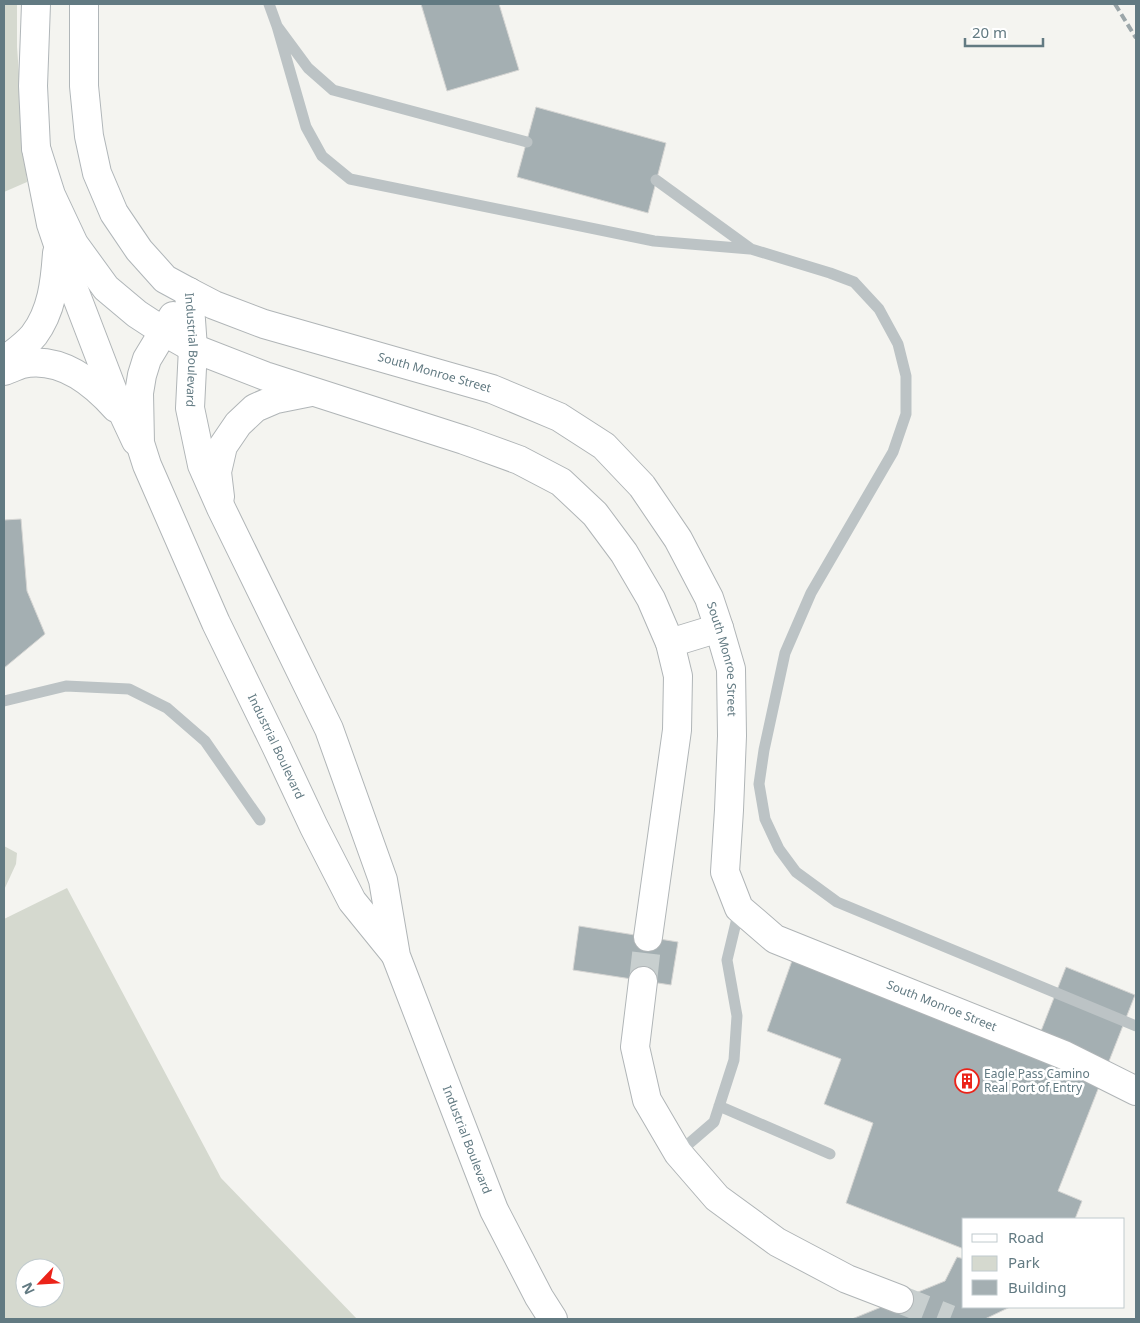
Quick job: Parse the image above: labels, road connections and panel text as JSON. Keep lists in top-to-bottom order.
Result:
{
  "streets": {
    "main road": ["Industrial Boulevard", "South Monroe Street"]
  },
  "crossings": [
    ["Industrial Boulevard", "South Monroe Street"]
  ],
  "places": {
    "building": ["Eagle Pass Camino Real Port of Entry"]
  },
  "legend": ["Road", "Park", "Building"],
  "scale_bar": "20 m",
  "north": "bottom left"
}
